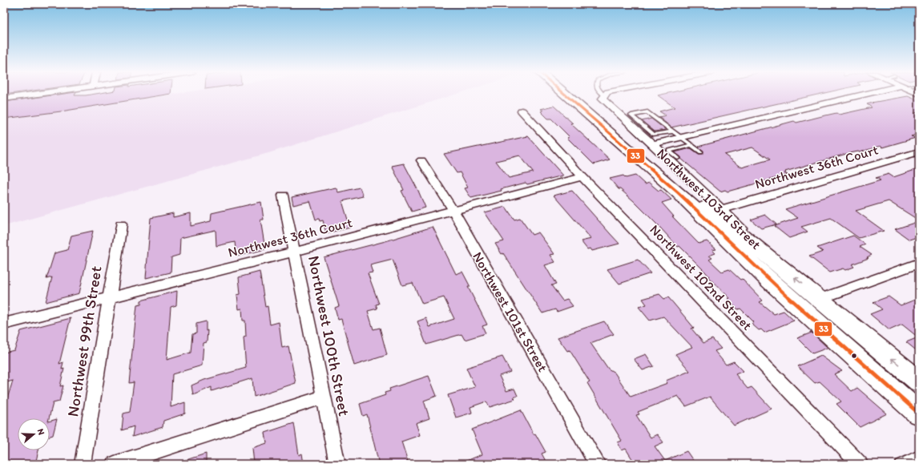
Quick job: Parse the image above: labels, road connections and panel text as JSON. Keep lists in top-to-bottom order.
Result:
{
  "streets": {
    "main road": ["Northwest 103rd Street"],
    "street": [
      "Northwest 36th Court",
      "Northwest 102nd Street",
      "Northwest 101st Street",
      "Northwest 100th Street",
      "Northwest 99th Street"
    ]
  },
  "crossings": [
    ["Northwest 36th Court", "Northwest 103rd Street"],
    ["Northwest 36th Court", "Northwest 102nd Street"],
    ["Northwest 36th Court", "Northwest 101st Street"],
    ["Northwest 36th Court", "Northwest 100th Street"],
    ["Northwest 36th Court", "Northwest 99th Street"]
  ],
  "lines": ["transit line 33"],
  "north": "right"
}
